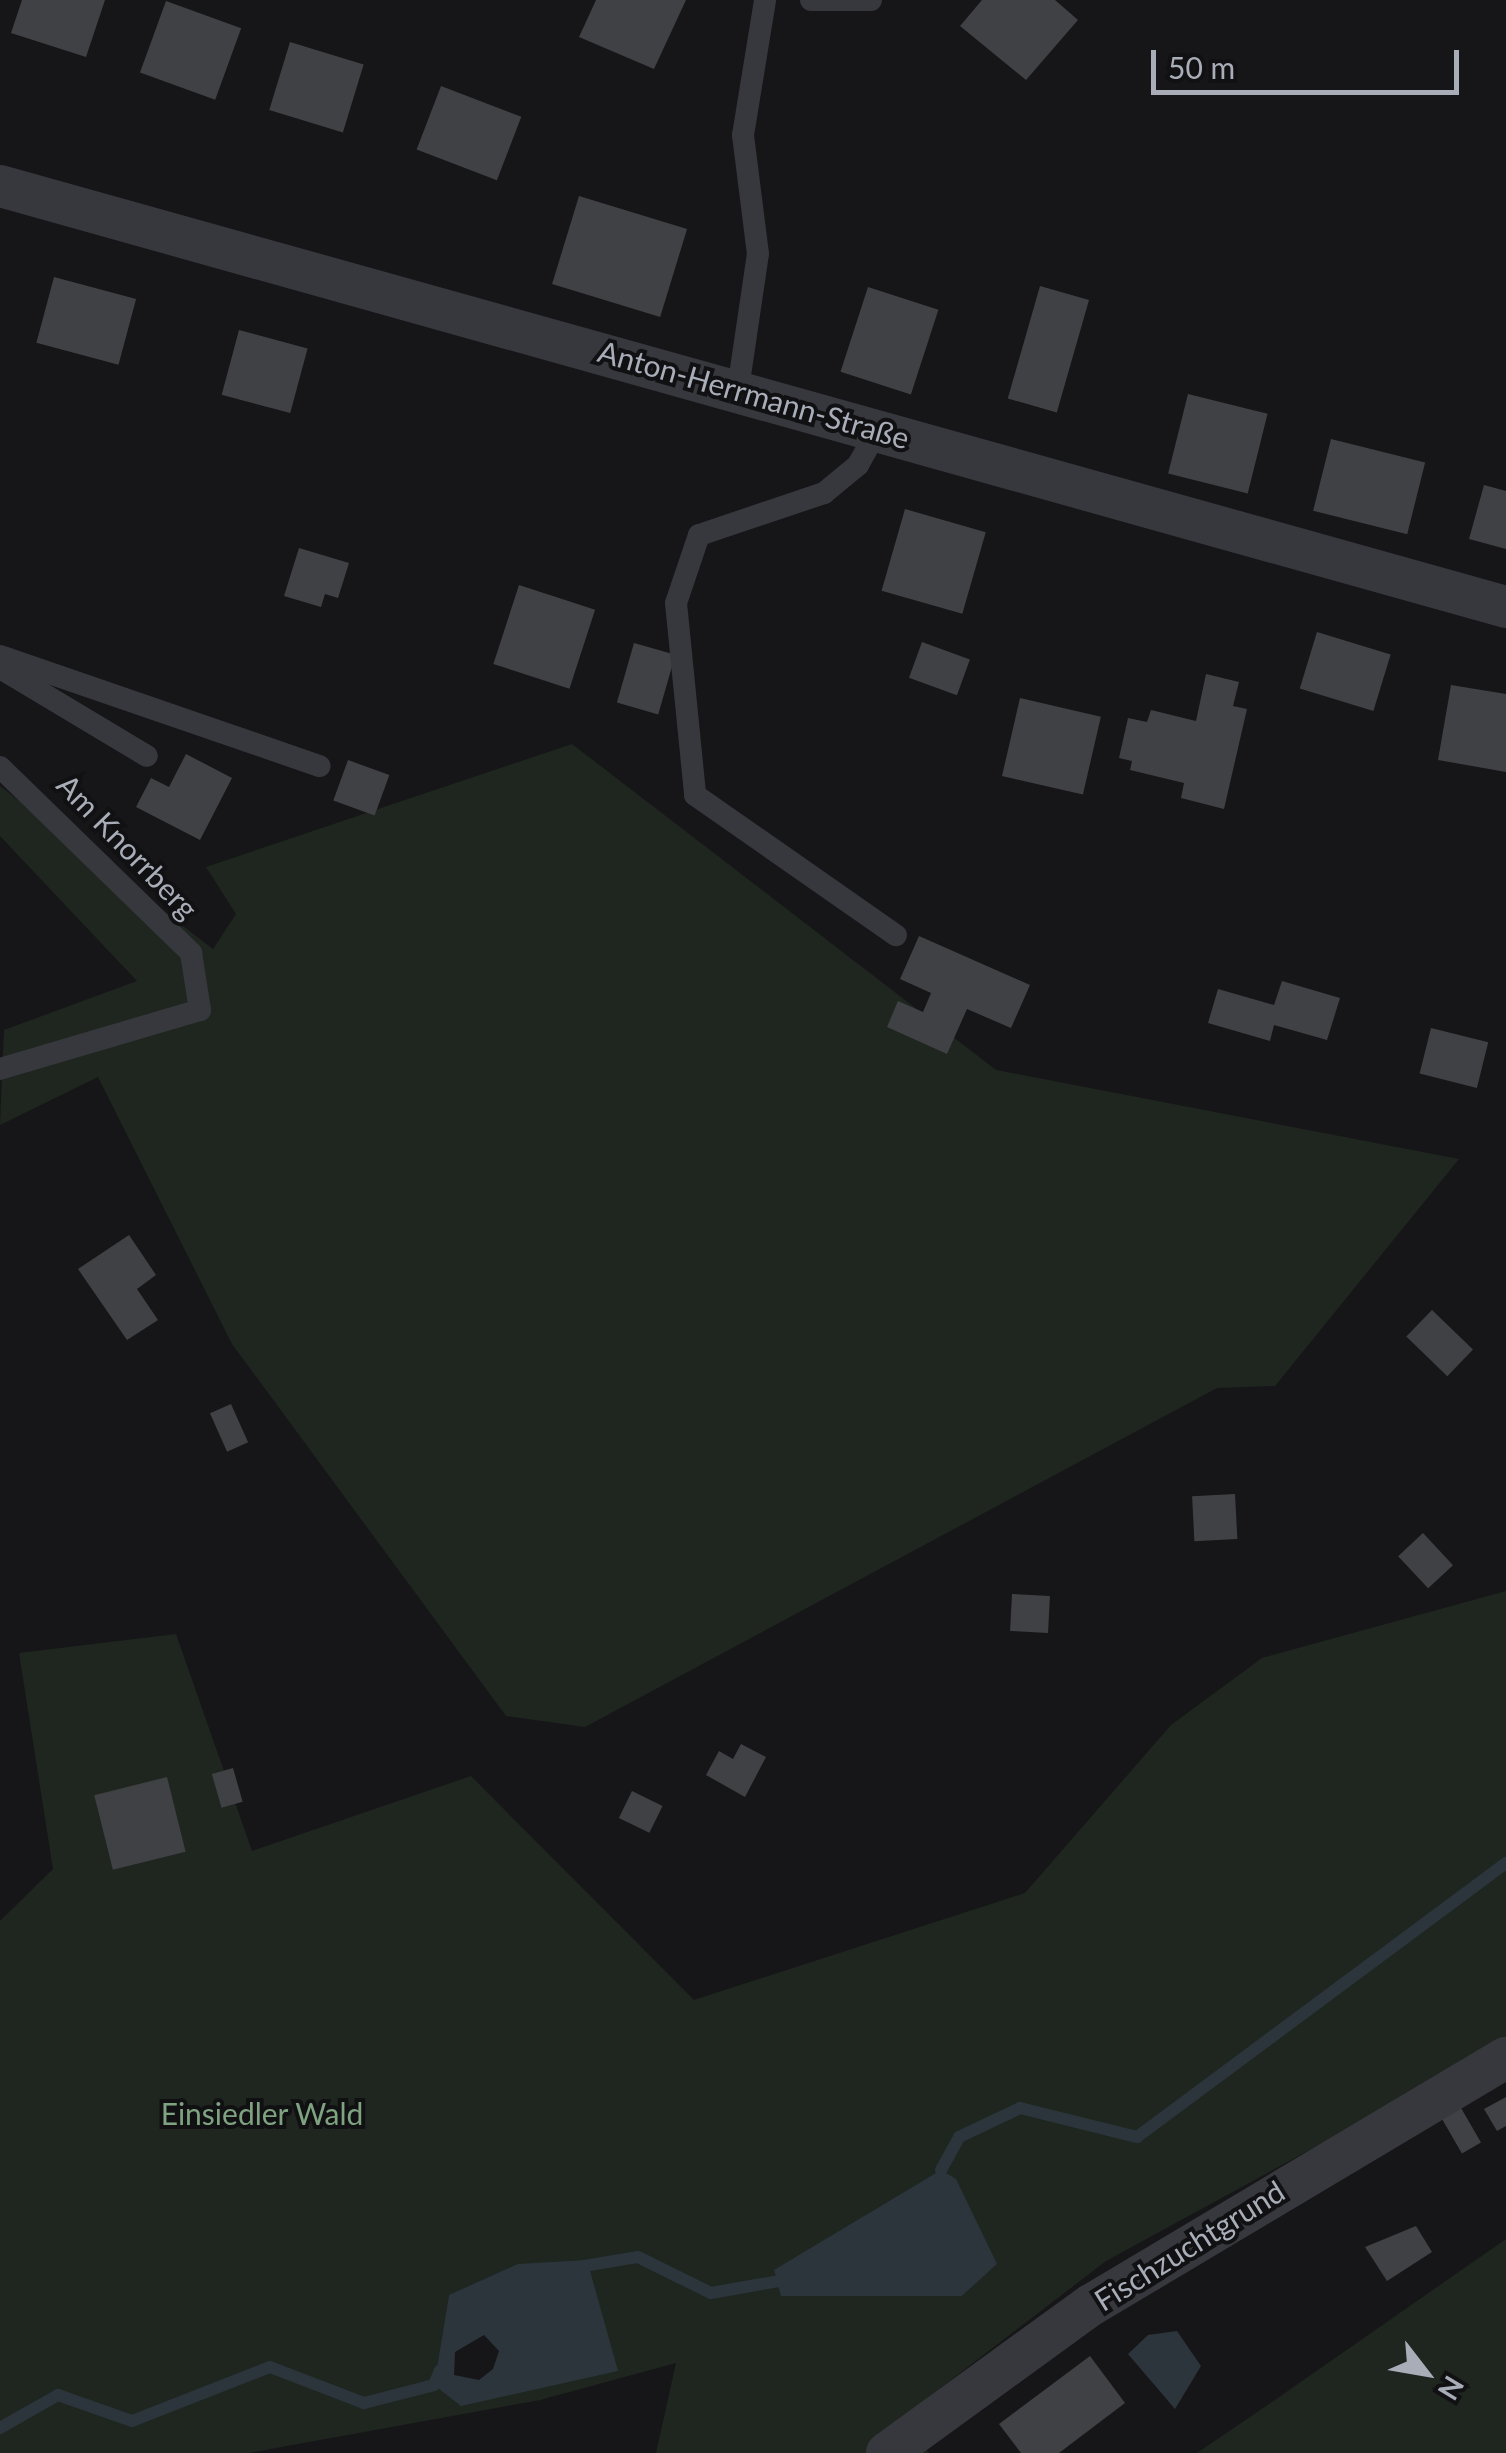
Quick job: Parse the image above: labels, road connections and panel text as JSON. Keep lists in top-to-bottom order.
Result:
{
  "streets": {
    "street": ["Anton-Herrmann-Straße", "Fischzuchtgrund"],
    "lane": ["Am Knorrberg"]
  },
  "parks": ["Einsiedler Wald"],
  "scale_bar": "50 m",
  "north": "bottom right"
}
